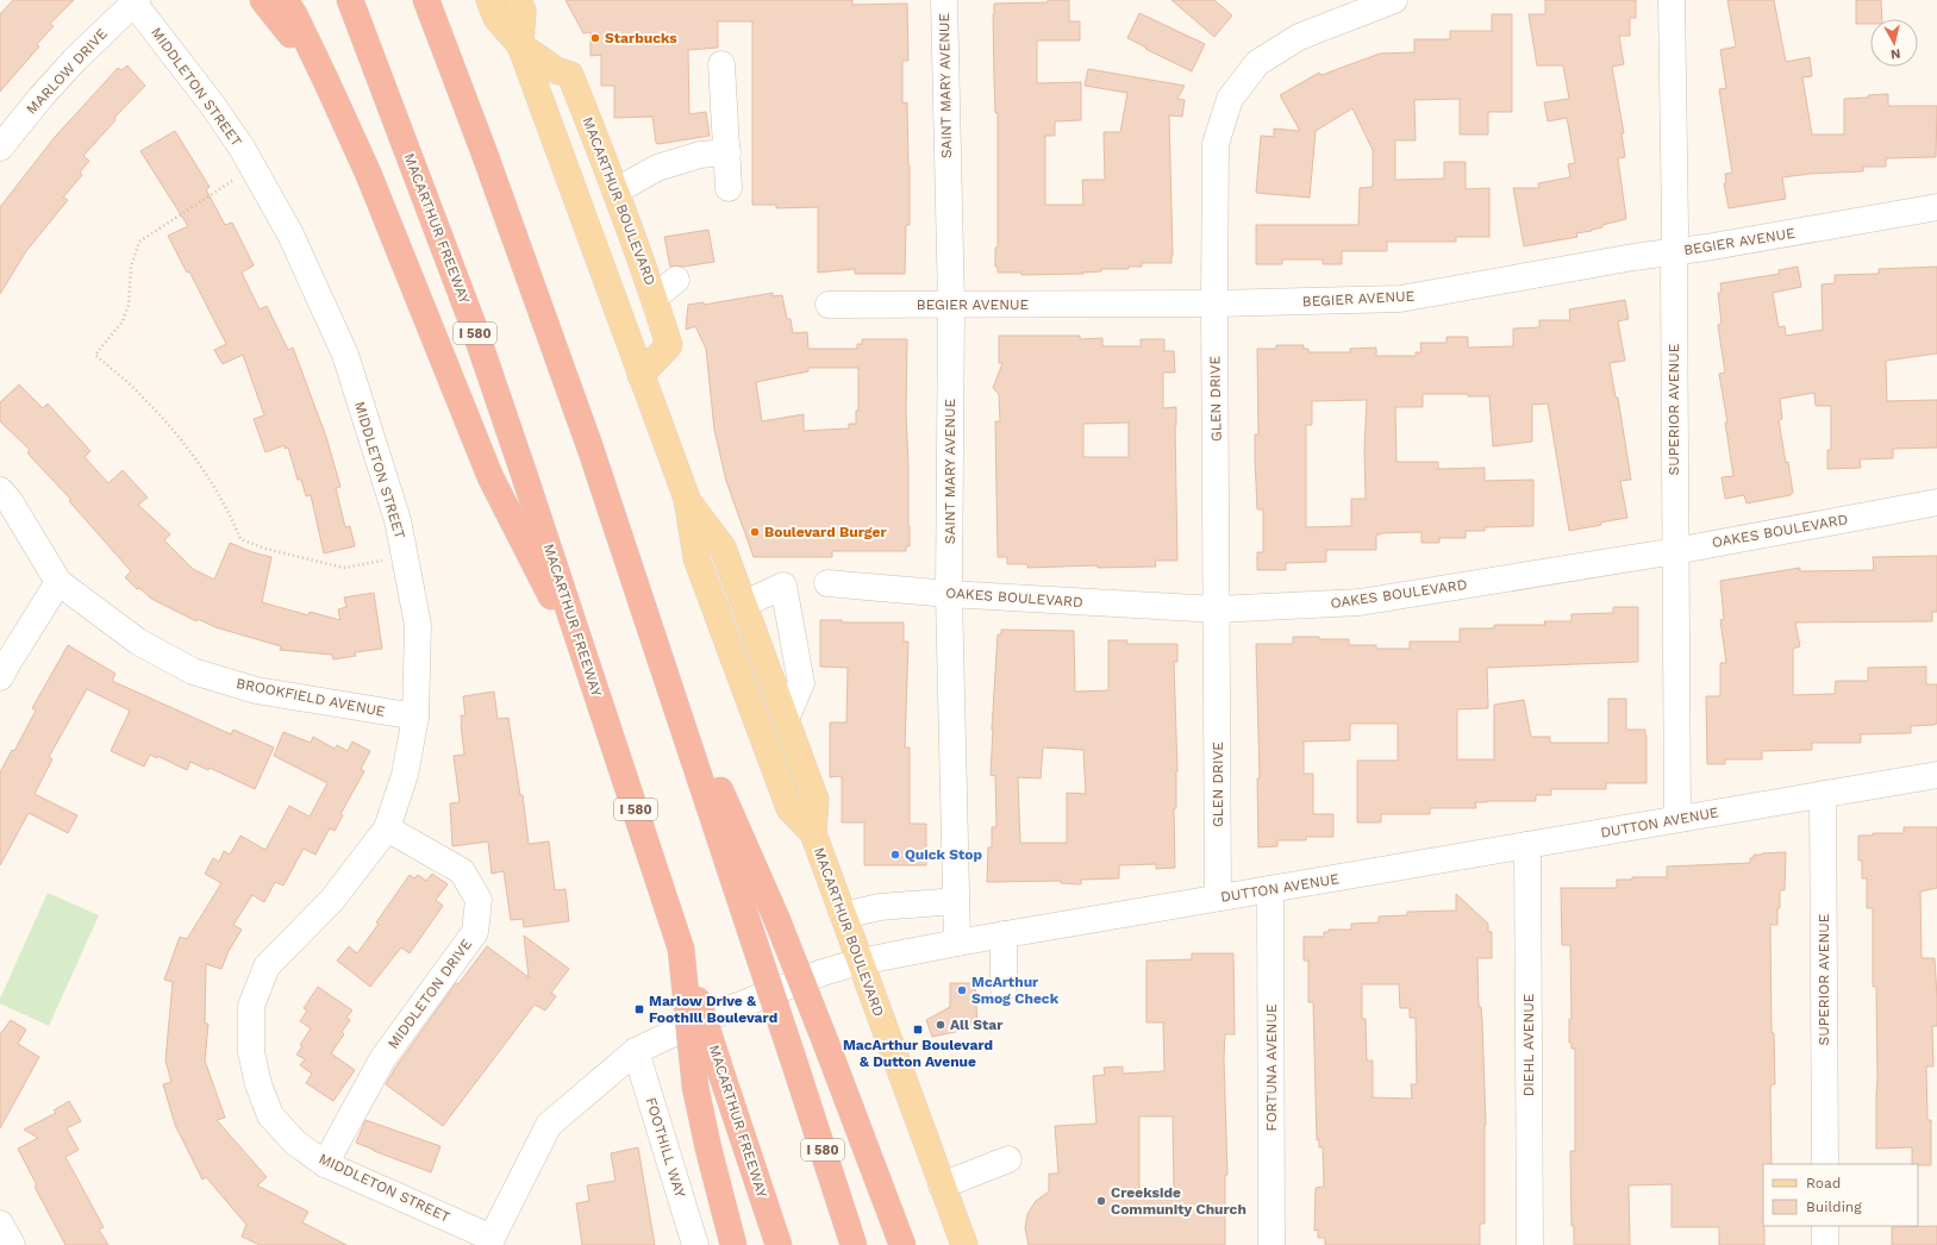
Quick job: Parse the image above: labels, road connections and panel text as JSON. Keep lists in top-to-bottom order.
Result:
{
  "streets": {
    "highway": ["MACARTHUR FREEWAY", "I 580"],
    "main road": ["MACARTHUR BOULEVARD"],
    "street": [
      "MARLOW DRIVE",
      "SAINT MARY AVENUE",
      "MIDDLETON STREET",
      "BEGIER AVENUE",
      "GLEN DRIVE",
      "SUPERIOR AVENUE",
      "OAKES BOULEVARD",
      "BROOKFIELD AVENUE",
      "DUTTON AVENUE",
      "MIDDLETON DRIVE",
      "DIEHL AVENUE",
      "FORTUNA AVENUE",
      "FOOTHILL WAY"
    ]
  },
  "crossings": [
    ["MARLOW DRIVE", "MIDDLETON STREET"],
    ["SAINT MARY AVENUE", "BEGIER AVENUE"],
    ["SAINT MARY AVENUE", "OAKES BOULEVARD"],
    ["SAINT MARY AVENUE", "DUTTON AVENUE"],
    ["MIDDLETON STREET", "BROOKFIELD AVENUE"],
    ["MIDDLETON STREET", "MIDDLETON DRIVE"],
    ["MACARTHUR BOULEVARD", "DUTTON AVENUE"],
    ["BEGIER AVENUE", "GLEN DRIVE"],
    ["BEGIER AVENUE", "SUPERIOR AVENUE"],
    ["GLEN DRIVE", "OAKES BOULEVARD"],
    ["GLEN DRIVE", "DUTTON AVENUE"],
    ["SUPERIOR AVENUE", "OAKES BOULEVARD"],
    ["SUPERIOR AVENUE", "DUTTON AVENUE"],
    ["DUTTON AVENUE", "DIEHL AVENUE"],
    ["DUTTON AVENUE", "FORTUNA AVENUE"],
    ["DUTTON AVENUE", "FOOTHILL WAY"]
  ],
  "places": {
    "other": [
      "Starbucks",
      "Boulevard Burger",
      "Quick Stop",
      "McArthur Smog Check",
      "All Star",
      "Creekside Community Church"
    ],
    "transit": ["Marlow Drive & Foothill Boulevard", "MacArthur Boulevard & Dutton Avenue"]
  },
  "legend": ["Road", "Building"],
  "north": "bottom"
}
